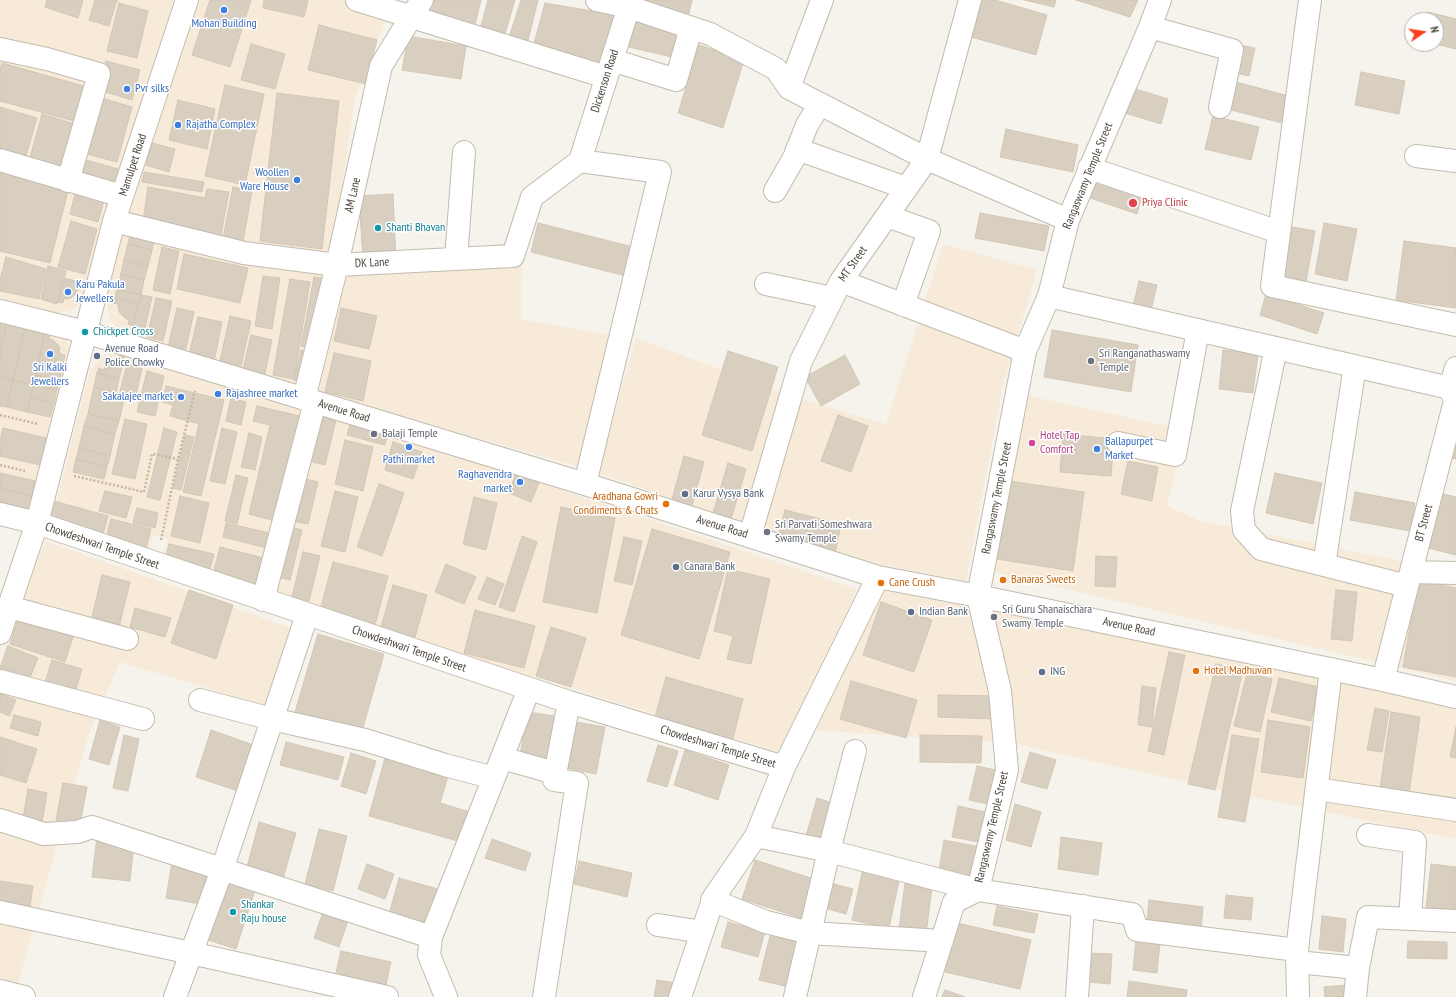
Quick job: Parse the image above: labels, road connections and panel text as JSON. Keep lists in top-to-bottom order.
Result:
{
  "streets": {
    "street": [
      "Dickenson Road",
      "Mamulpet Road",
      "Rangaswamy Temple Street",
      "AM Lane",
      "DK Lane",
      "MT Street",
      "Avenue Road",
      "BT Street",
      "Chowdeshwari Temple Street"
    ]
  },
  "crossings": [
    ["Dickenson Road", "DK Lane"],
    ["Mamulpet Road", "DK Lane"],
    ["Mamulpet Road", "Avenue Road"],
    ["Mamulpet Road", "Chowdeshwari Temple Street"],
    ["Rangaswamy Temple Street", "Avenue Road"],
    ["AM Lane", "DK Lane"],
    ["AM Lane", "Avenue Road"],
    ["AM Lane", "Chowdeshwari Temple Street"],
    ["MT Street", "Avenue Road"],
    ["Avenue Road", "BT Street"]
  ],
  "places": [
    "Mohan Building",
    "Pvr silks",
    "Rajatha Complex",
    "Woollen Ware House",
    "Priya Clinic",
    "Shanti Bhavan",
    "Karu Pakula Jewellers",
    "Chickpet Cross",
    "Sri Kalki Jewellers",
    "Avenue Road Police Chowky",
    "Sri Ranganathaswamy Temple",
    "Rajashree market",
    "Sakalajee market",
    "Balaji Temple",
    "Hotel Tap Comfort",
    "Pathi market",
    "Ballapurpet Market",
    "Raghavendra market",
    "Karur Vysya Bank",
    "Aradhana Gowri Condiments & Chats",
    "Sri Parvati Someshwara Swamy Temple",
    "Canara Bank",
    "Banaras Sweets",
    "Cane Crush",
    "Indian Bank",
    "Sri Guru Shanaischara Swamy Temple",
    "Hotel Madhuvan",
    "ING",
    "Shankar Raju house"
  ],
  "north": "right"
}
